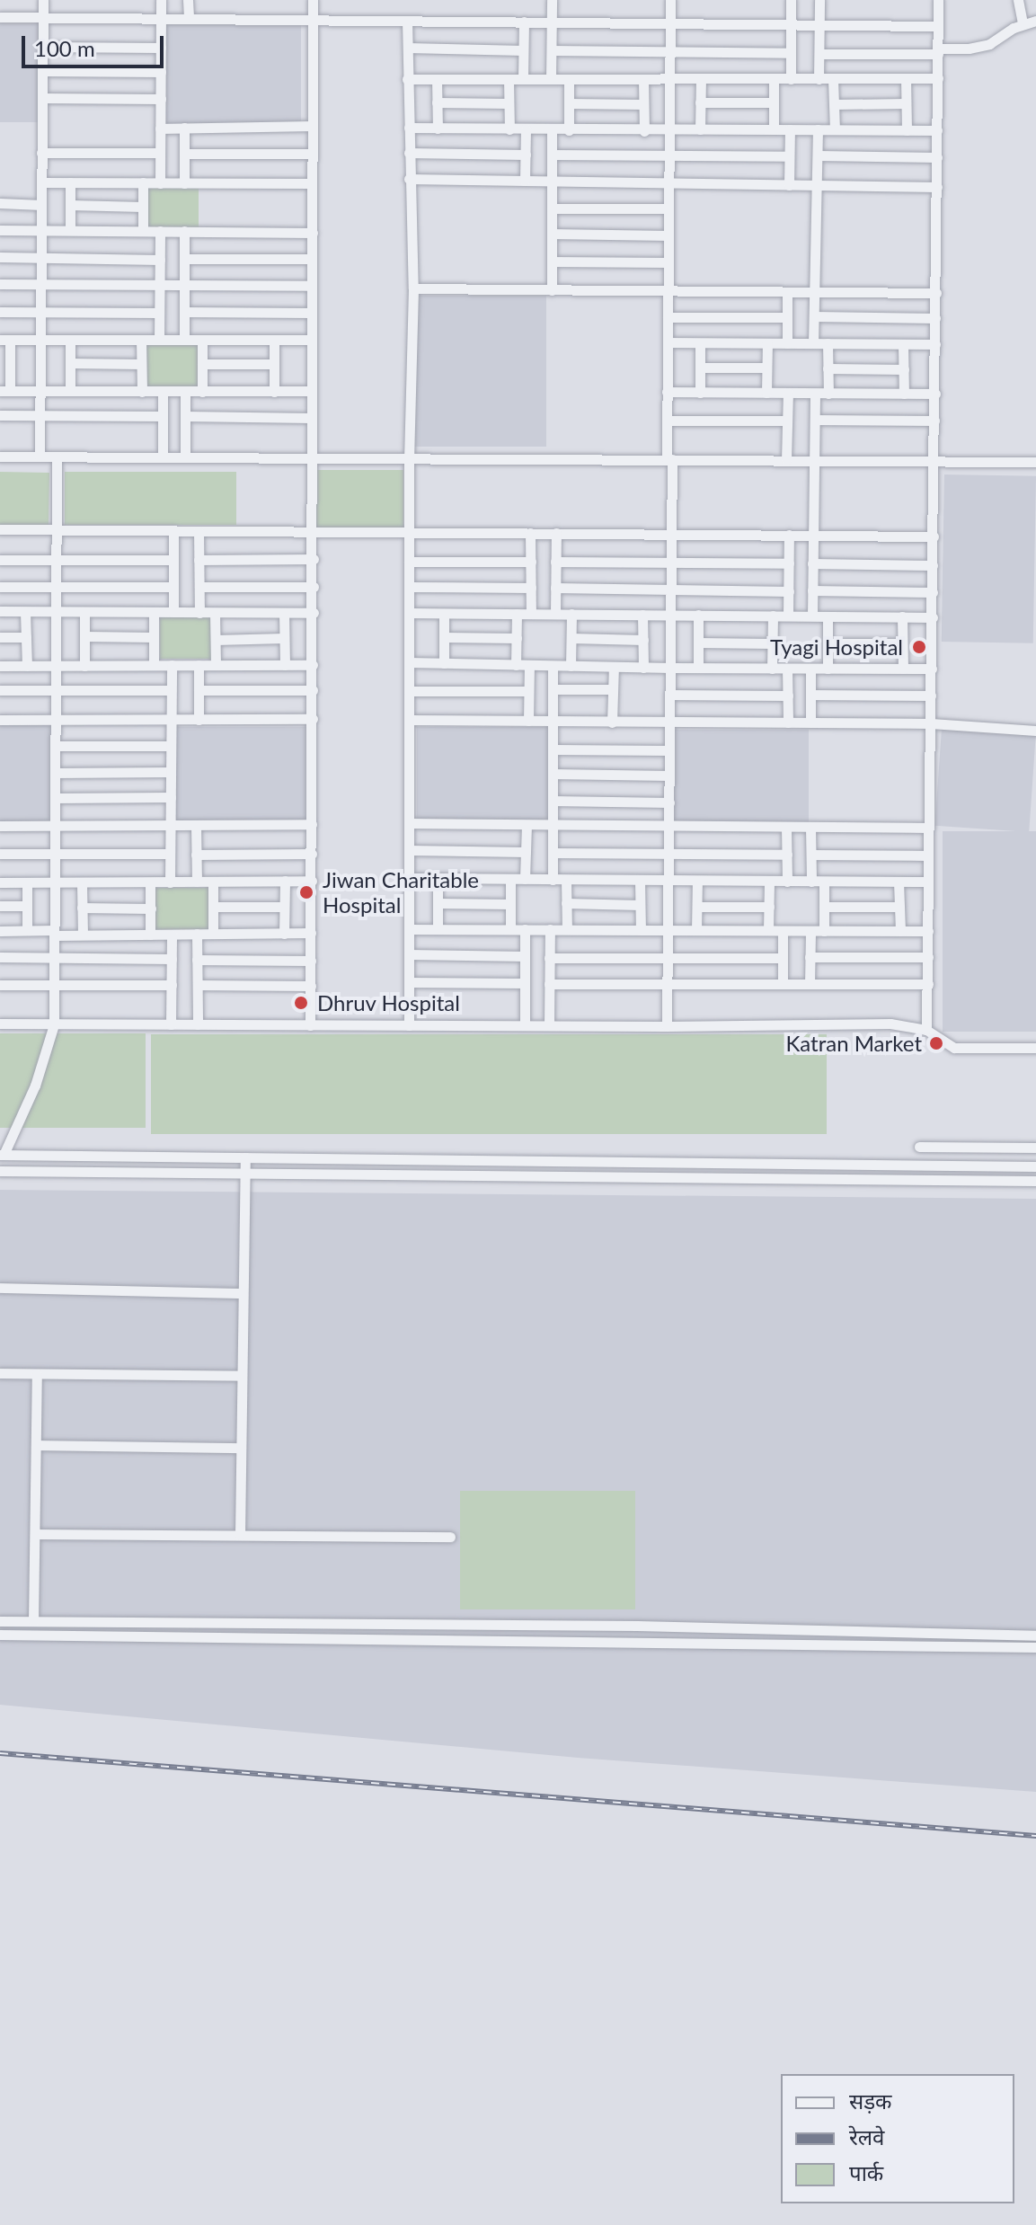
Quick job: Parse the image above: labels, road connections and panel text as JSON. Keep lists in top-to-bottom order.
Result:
{
  "places": [
    "Tyagi Hospital",
    "Jiwan Charitable Hospital",
    "Dhruv Hospital",
    "Katran Market"
  ],
  "legend": ["सड़क", "रेलवे", "पार्क"],
  "scale_bar": "100 m"
}
